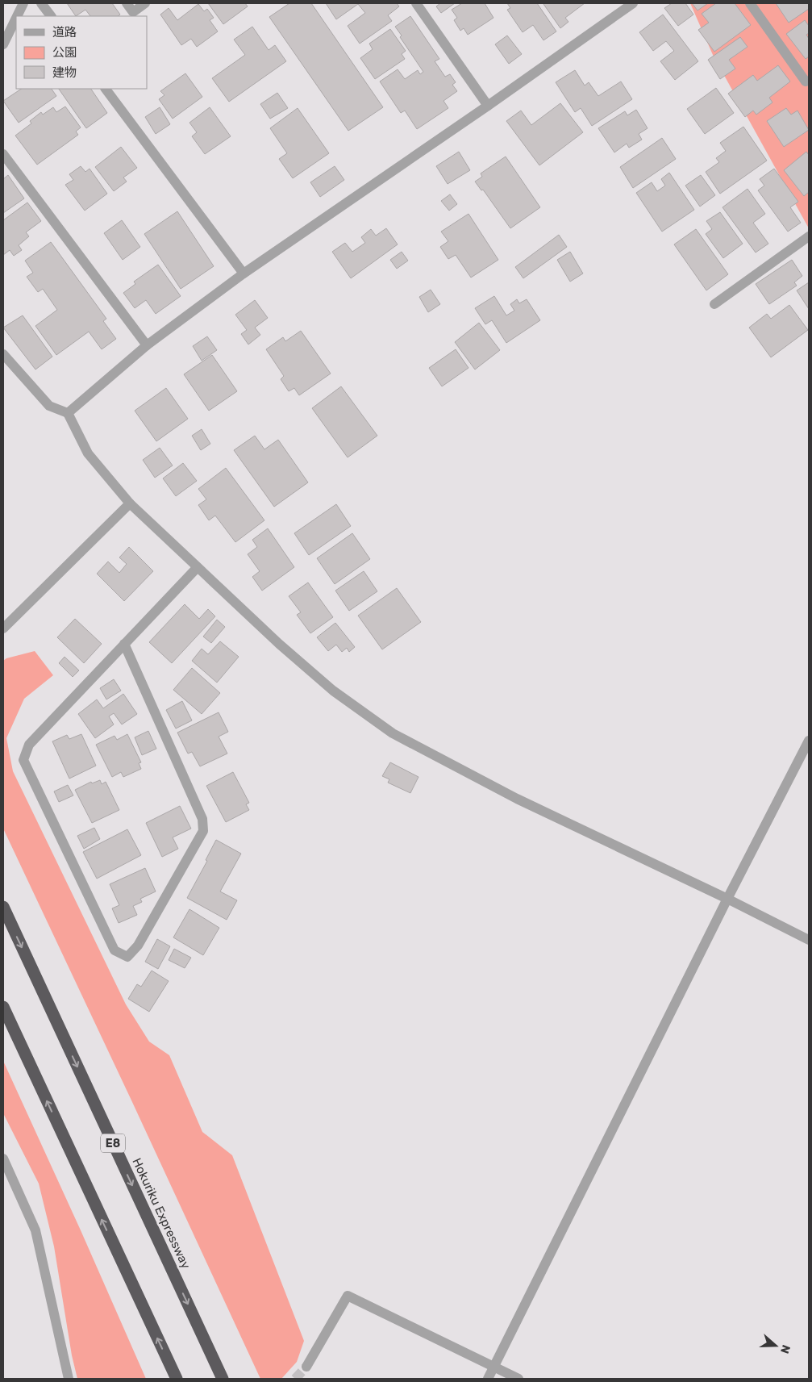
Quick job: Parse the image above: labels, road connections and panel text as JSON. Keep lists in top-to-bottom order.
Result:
{
  "streets": {
    "highway": ["E8", "Hokuriku Expressway"]
  },
  "legend": ["道路", "公園", "建物"],
  "north": "right"
}
